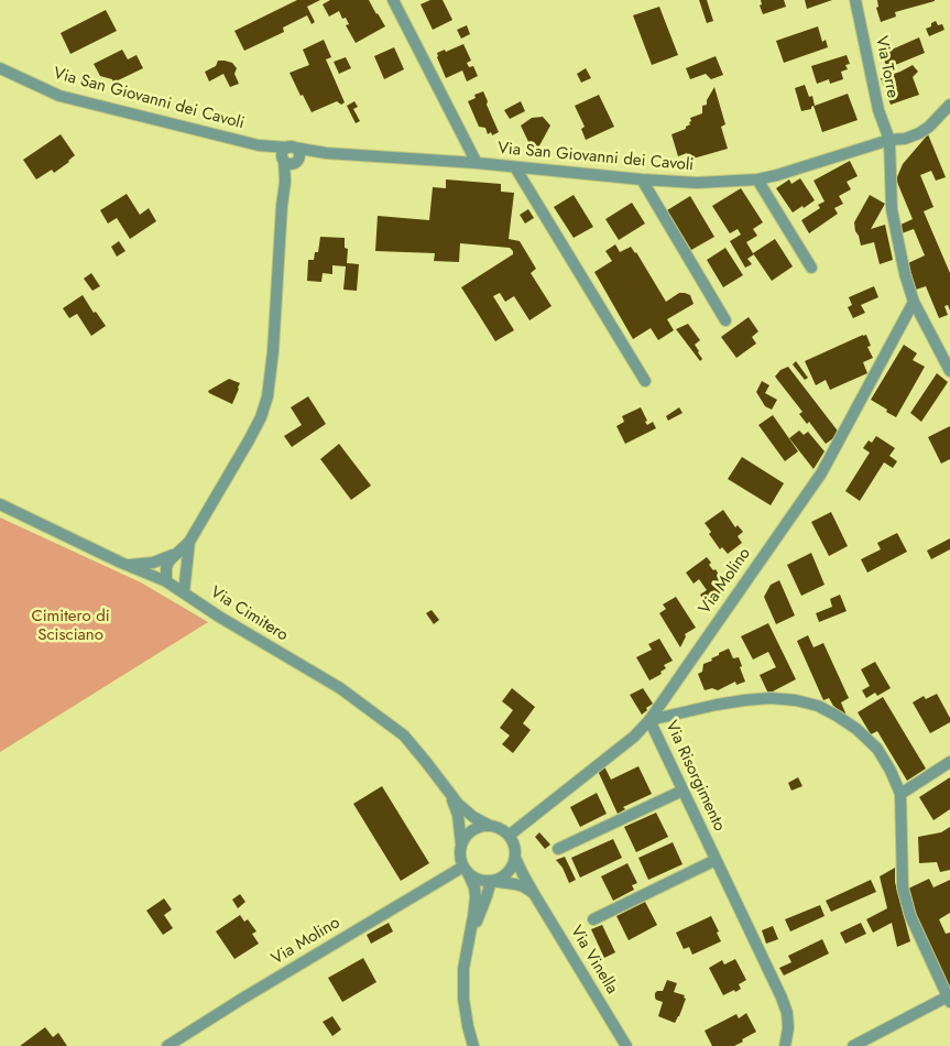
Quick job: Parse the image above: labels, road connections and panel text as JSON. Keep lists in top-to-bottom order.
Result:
{
  "streets": {
    "street": [
      "Via Torre",
      "Via San Giovanni dei Cavoli",
      "Via Molino",
      "Via Cimitero",
      "Via Risorgimento",
      "Via Vinella"
    ]
  },
  "crossings": [
    ["Via Torre", "Via San Giovanni dei Cavoli"],
    ["Via Torre", "Via Molino"],
    ["Via Molino", "Via Risorgimento"],
    ["Via Molino", "Via Vinella"]
  ],
  "parks": ["Cimitero di Scisciano"]
}
